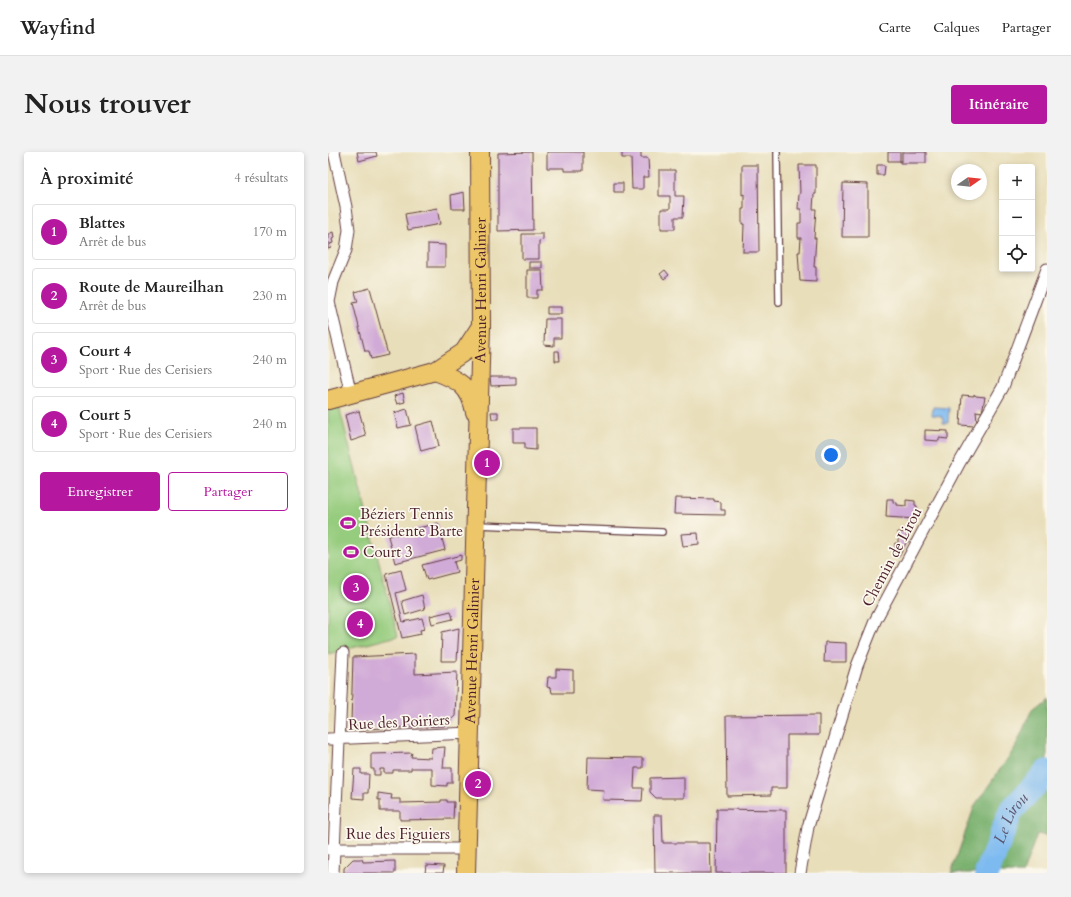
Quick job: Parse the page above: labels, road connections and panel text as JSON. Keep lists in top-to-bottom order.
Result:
{
  "streets": {
    "main road": ["Avenue Henri Galinier"],
    "street": ["Chemin de Lirou", "Rue des Poiriers", "Rue des Figuiers"]
  },
  "crossings": [
    ["Avenue Henri Galinier", "Rue des Poiriers"],
    ["Avenue Henri Galinier", "Rue des Figuiers"]
  ],
  "water": ["Le Lirou"],
  "places": {
    "sports": ["Béziers Tennis Présidente Barte", "Court 3"]
  },
  "north": "right",
  "page": {
    "header": "Wayfind",
    "nav": ["Carte", "Calques", "Partager"],
    "title": "Nous trouver",
    "buttons": [
      "Itinéraire",
      ["Enregistrer", "Partager"]
    ],
    "heading": ["À proximité", "4 résultats"],
    "map_buttons": ["+", "−"],
    "list": [
      {
        "mark": "1",
        "name": "Blattes",
        "note": "Arrêt de bus",
        "value": "170 m"
      },
      {
        "mark": "2",
        "name": "Route de Maureilhan",
        "note": "Arrêt de bus",
        "value": "230 m"
      },
      {
        "mark": "3",
        "name": "Court 4",
        "note": "Sport · Rue des Cerisiers",
        "value": "240 m"
      },
      {
        "mark": "4",
        "name": "Court 5",
        "note": "Sport · Rue des Cerisiers",
        "value": "240 m"
      }
    ],
    "pins": [
      "1",
      "3",
      "4",
      "2"
    ]
  }
}
